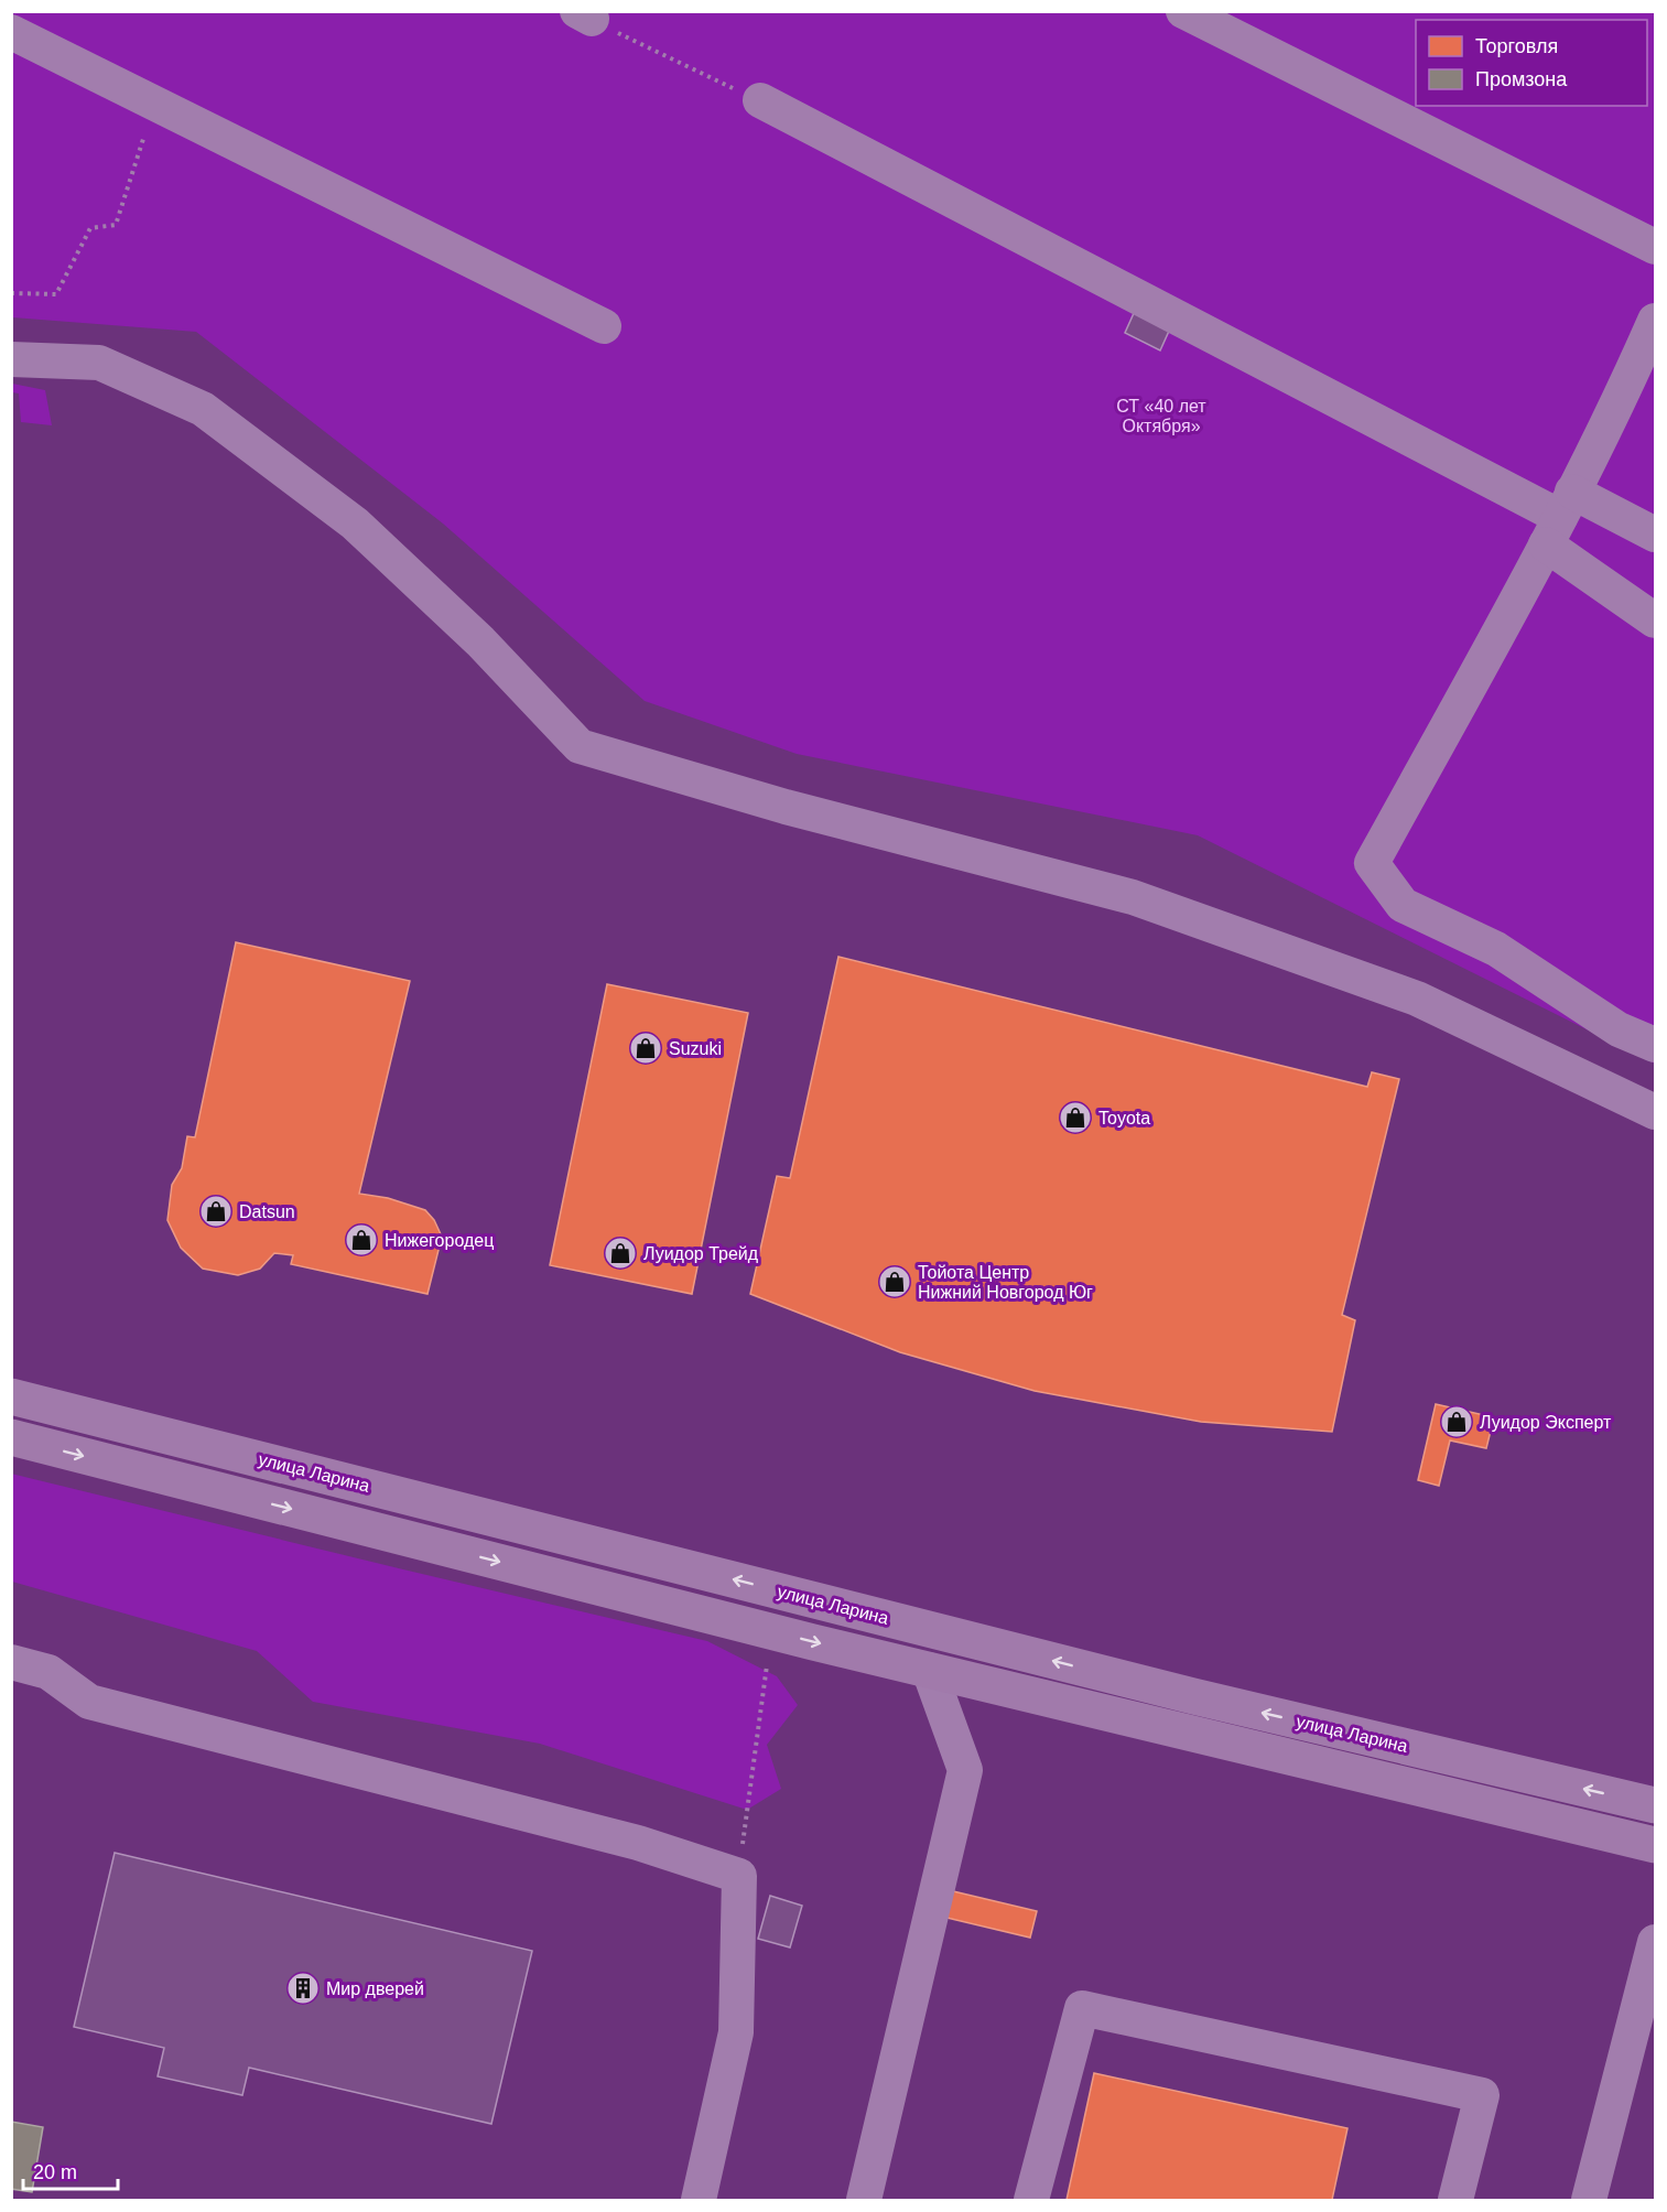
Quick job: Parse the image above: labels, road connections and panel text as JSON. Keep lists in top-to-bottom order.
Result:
{
  "streets": {
    "main road": ["улица Ларина"]
  },
  "parks": ["СТ «40 лет Октября»"],
  "places": {
    "shop": [
      "Suzuki",
      "Toyota",
      "Datsun",
      "Нижегородец",
      "Луидор Трейд",
      "Тойота Центр Нижний Новгород Юг",
      "Луидор Эксперт"
    ],
    "building": ["Мир дверей"]
  },
  "legend": ["Торговля", "Промзона"],
  "scale_bar": "20 m"
}
